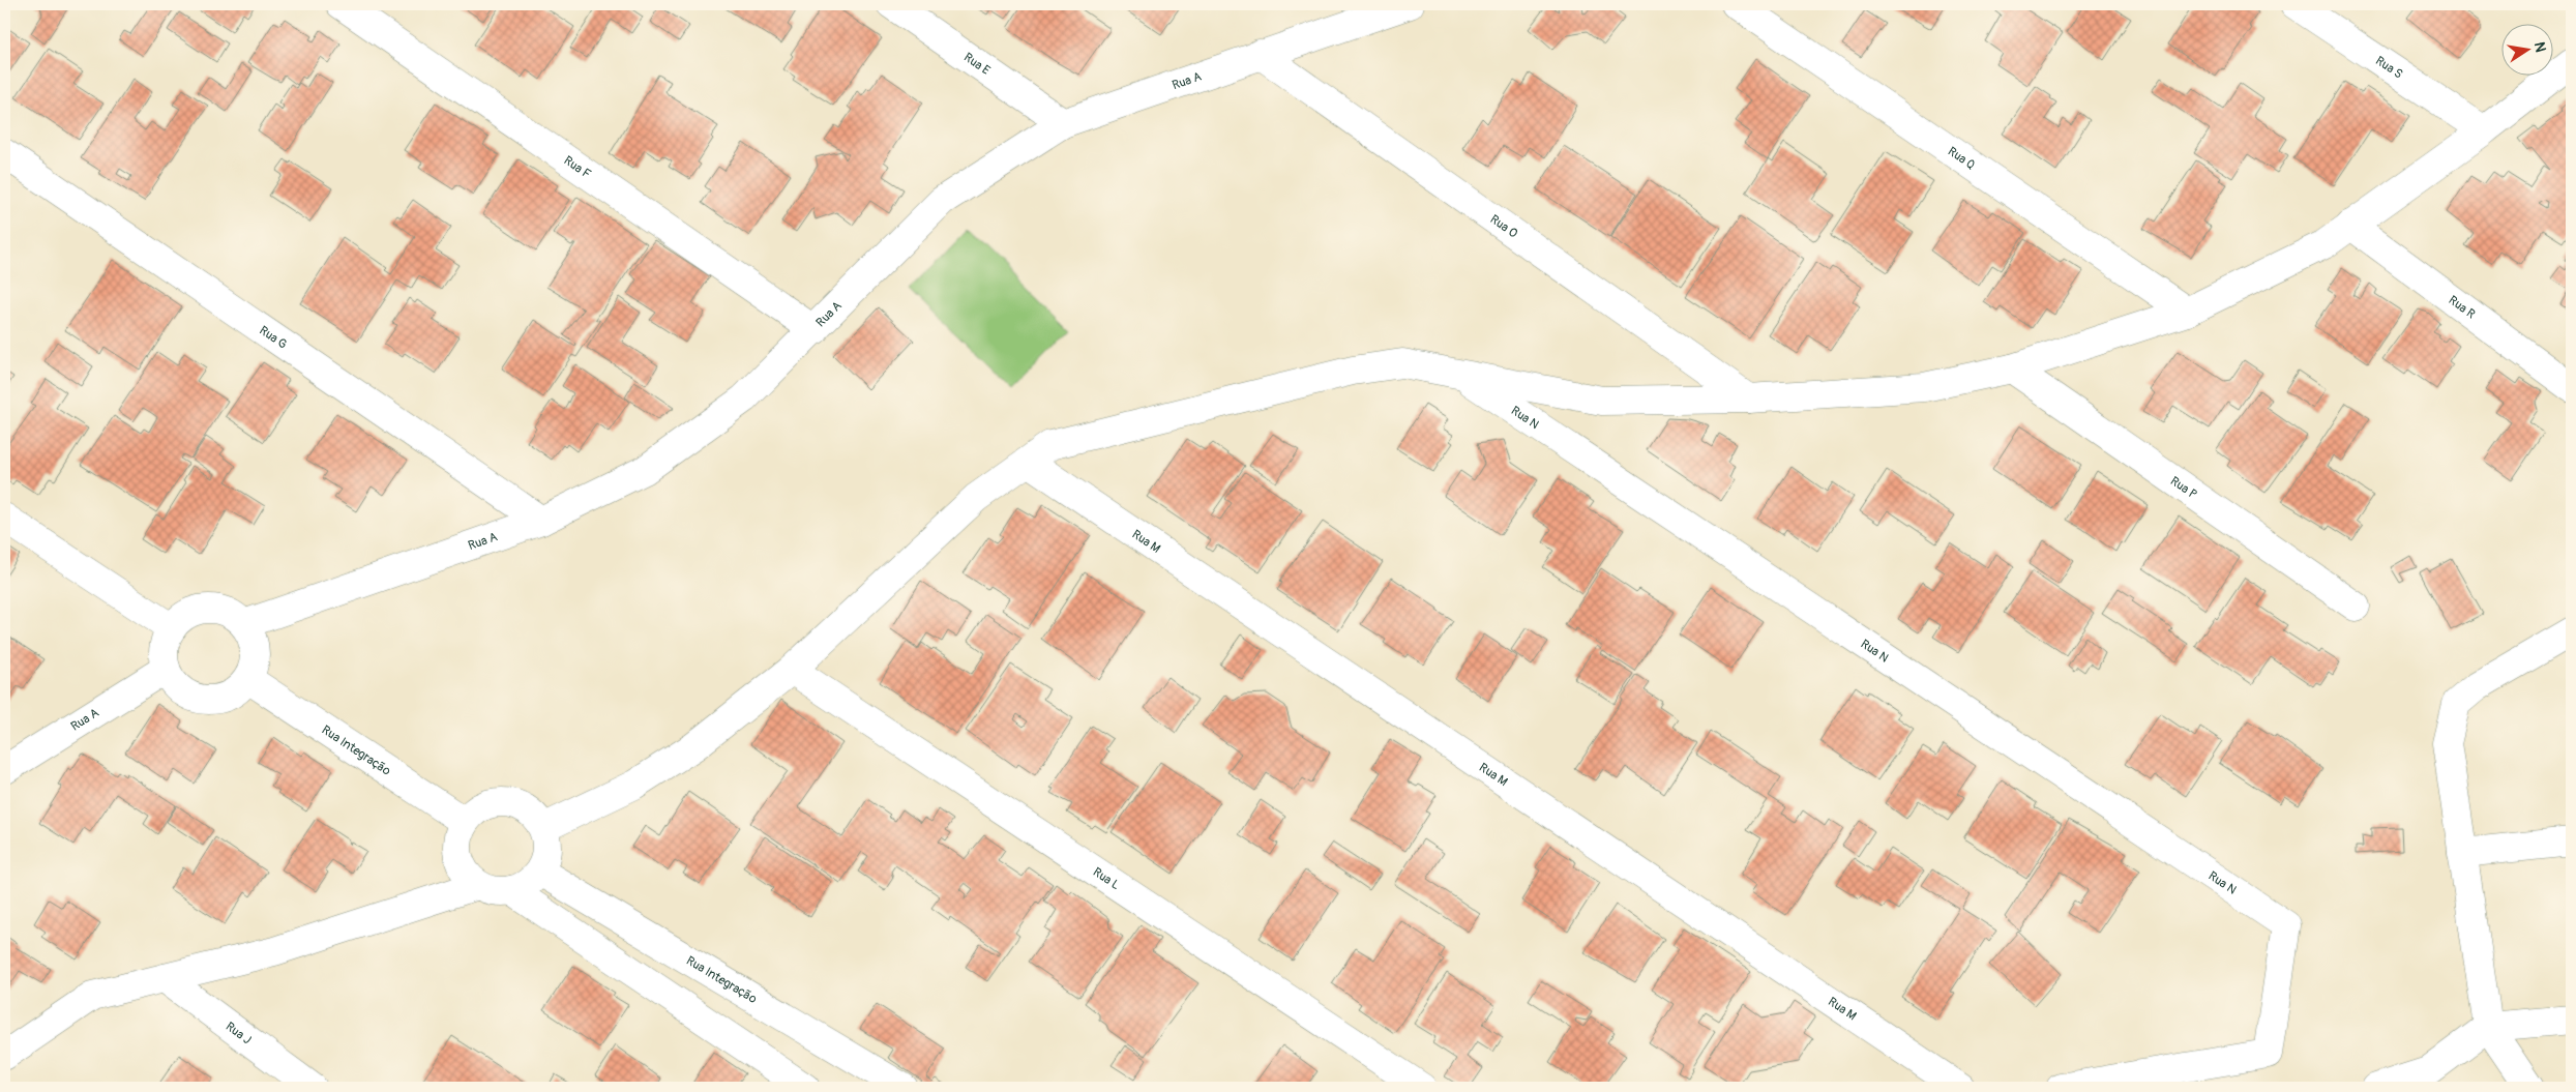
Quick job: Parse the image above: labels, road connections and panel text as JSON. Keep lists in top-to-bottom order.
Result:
{
  "streets": {
    "street": [
      "Rua E",
      "Rua S",
      "Rua A",
      "Rua Q",
      "Rua F",
      "Rua O",
      "Rua R",
      "Rua G",
      "Rua N",
      "Rua P",
      "Rua M",
      "Rua Integração",
      "Rua L",
      "Rua J"
    ]
  },
  "crossings": [
    ["Rua E", "Rua A"],
    ["Rua A", "Rua F"],
    ["Rua A", "Rua O"],
    ["Rua A", "Rua G"],
    ["Rua A", "Rua Integração"]
  ],
  "north": "right"
}
